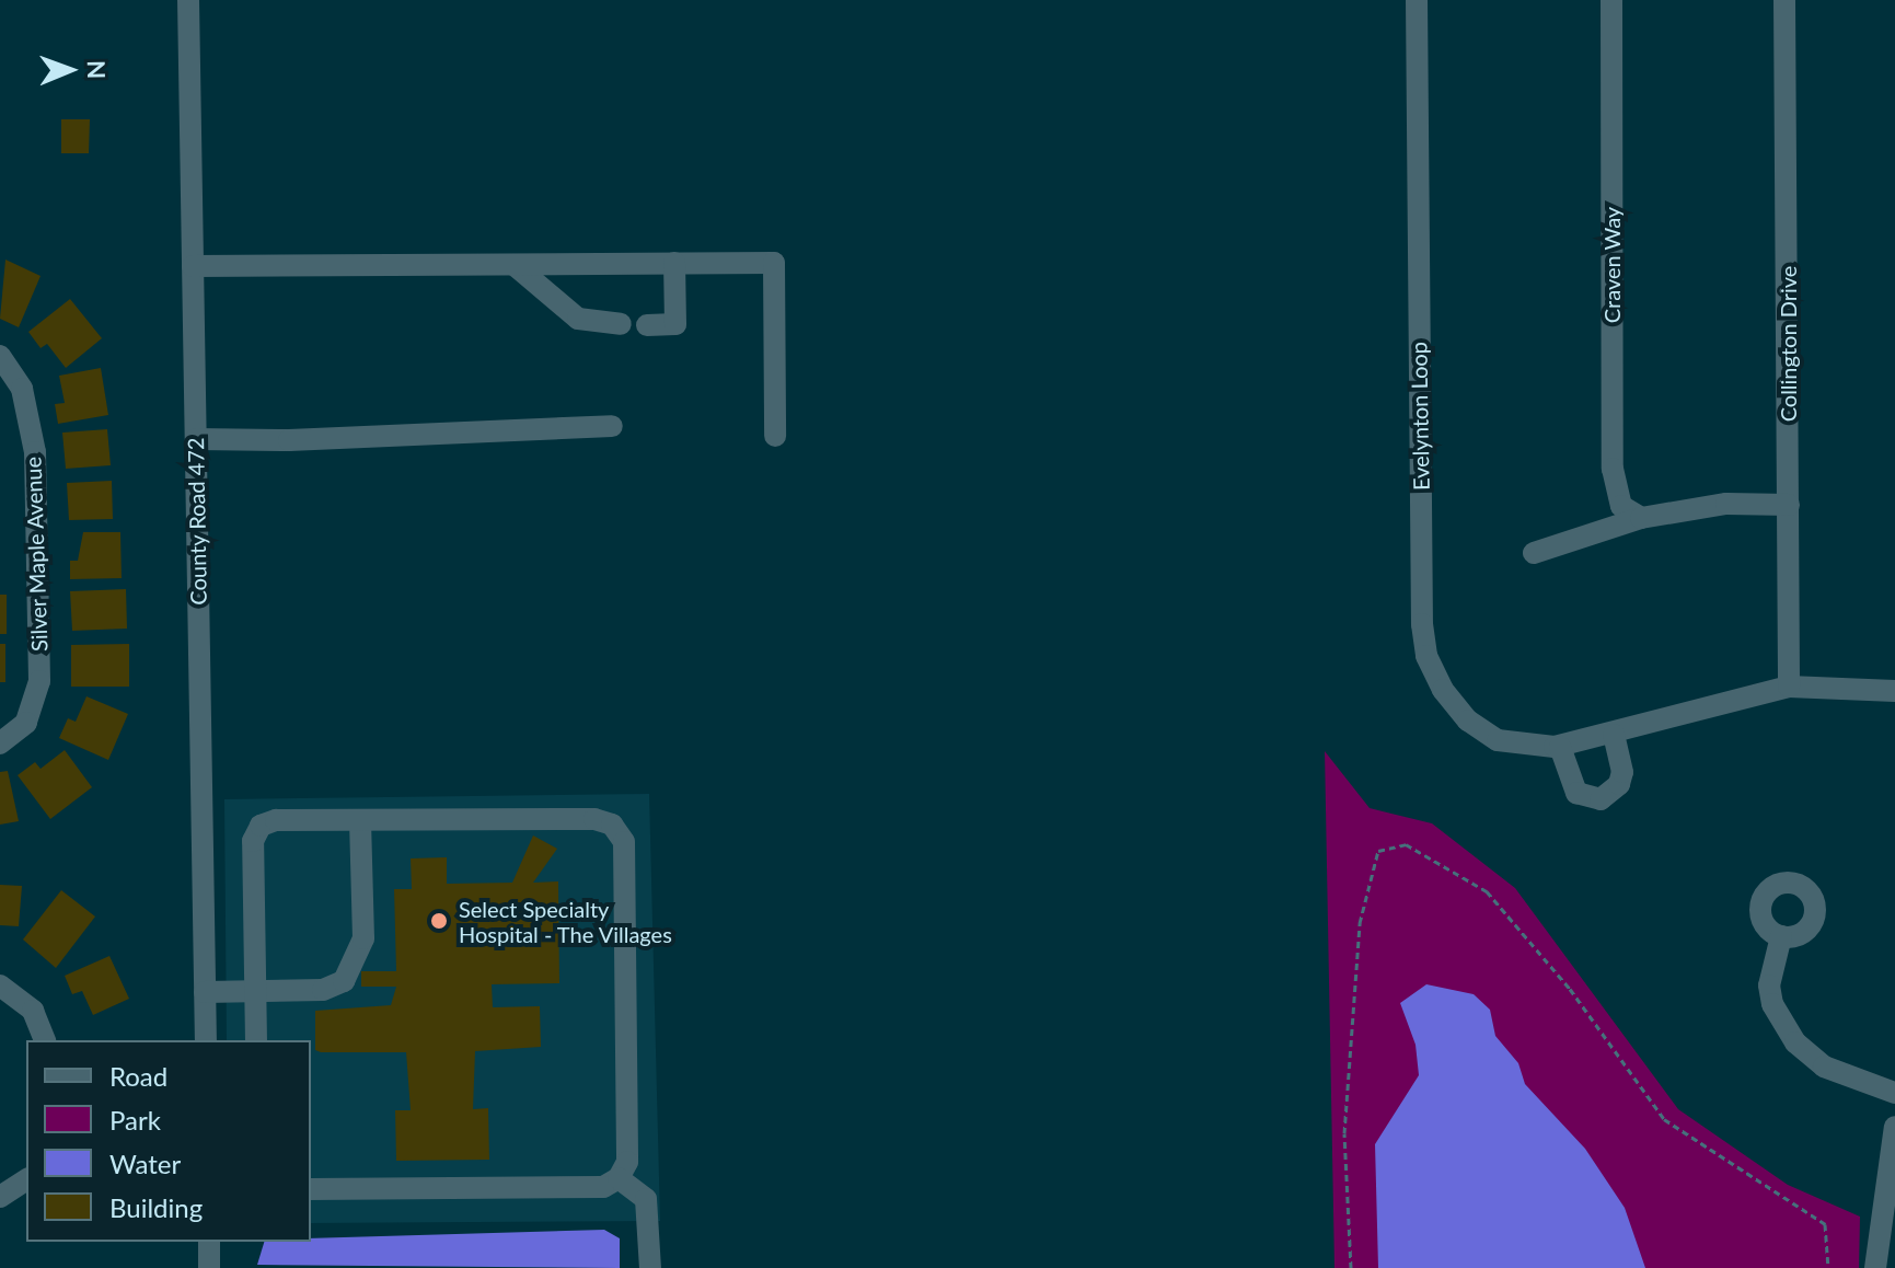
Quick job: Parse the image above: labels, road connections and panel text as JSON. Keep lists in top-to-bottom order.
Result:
{
  "streets": {
    "street": [
      "Craven Way",
      "Collington Drive",
      "Evelynton Loop",
      "County Road 472",
      "Silver Maple Avenue"
    ]
  },
  "crossings": [
    ["Collington Drive", "Evelynton Loop"]
  ],
  "places": ["Select Specialty Hospital - The Villages"],
  "legend": [
    "Road",
    "Park",
    "Water",
    "Building"
  ],
  "north": "right"
}
